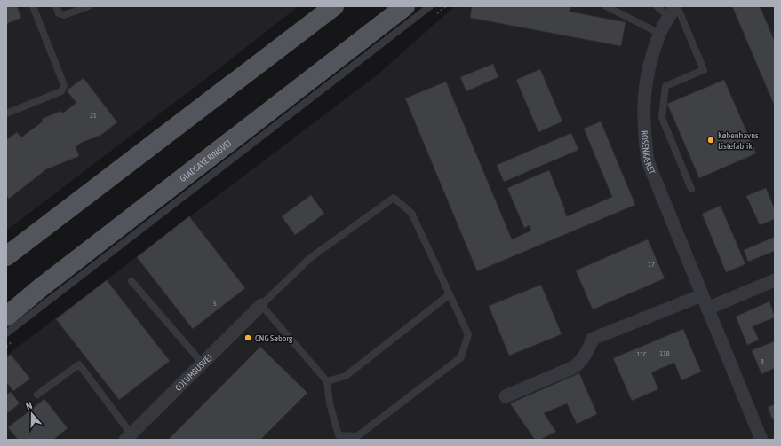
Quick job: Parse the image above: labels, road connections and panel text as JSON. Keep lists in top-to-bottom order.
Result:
{
  "streets": {
    "main road": ["GLADSAXE RINGVEJ"],
    "street": ["ROSENKÆRET", "COLUMBUSVEJ"]
  },
  "places": ["Københavns Listefabrik", "CNG Søborg"],
  "house_numbers": [
    "21",
    "17",
    "5",
    "11B",
    "11C",
    "8"
  ],
  "north": "top"
}
